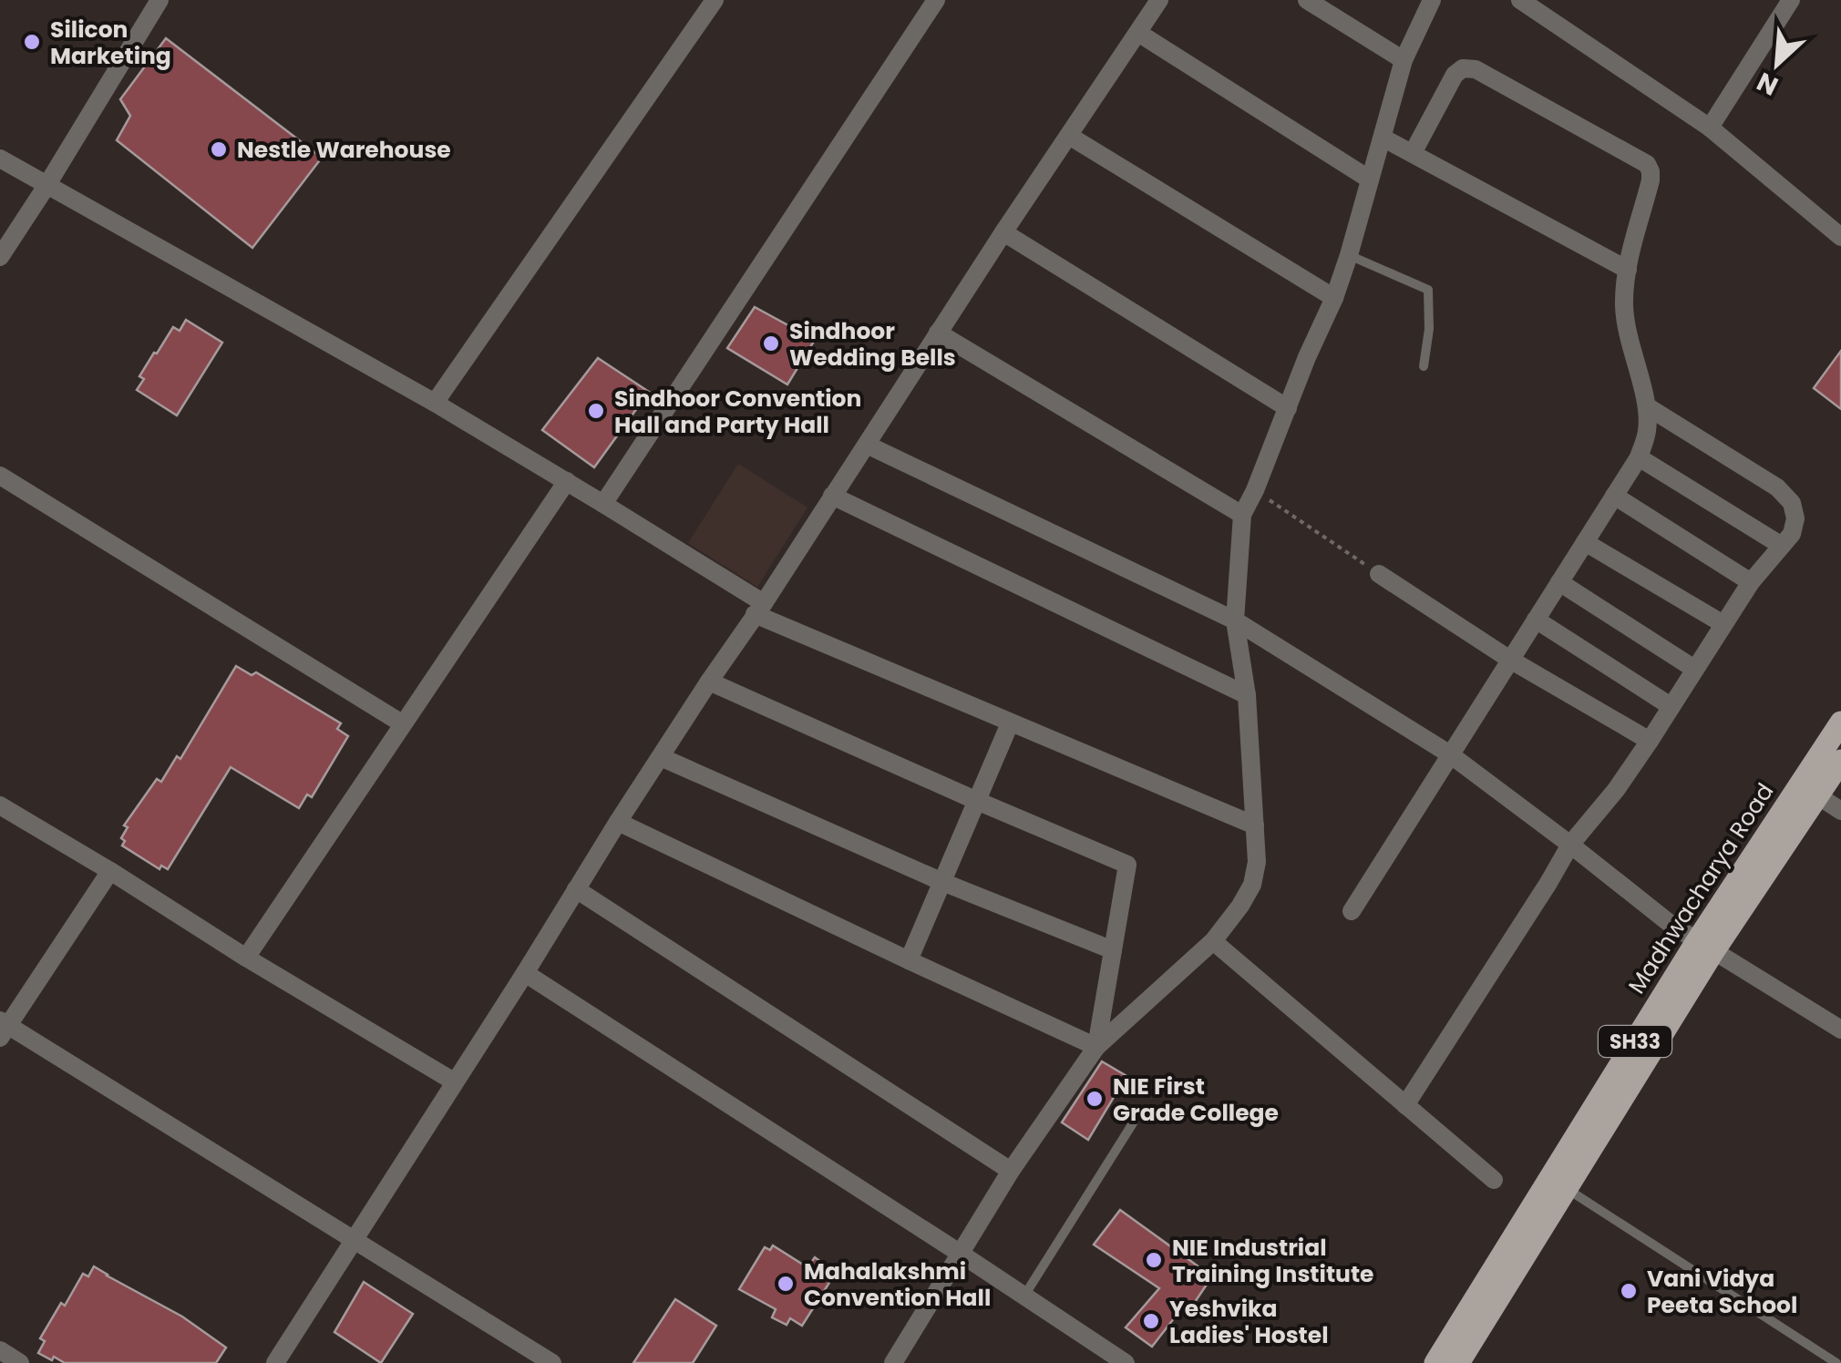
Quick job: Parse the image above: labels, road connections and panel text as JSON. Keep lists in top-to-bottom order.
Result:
{
  "streets": {
    "main road": ["Madhwacharya Road", "SH33"]
  },
  "places": [
    "Silicon Marketing",
    "Nestle Warehouse",
    "Sindhoor Wedding Bells",
    "Sindhoor Convention Hall and Party Hall",
    "NIE First Grade College",
    "NIE Industrial Training Institute",
    "Mahalakshmi Convention Hall",
    "Vani Vidya Peeta School",
    "Yeshvika Ladies' Hostel"
  ],
  "north": "bottom left"
}
